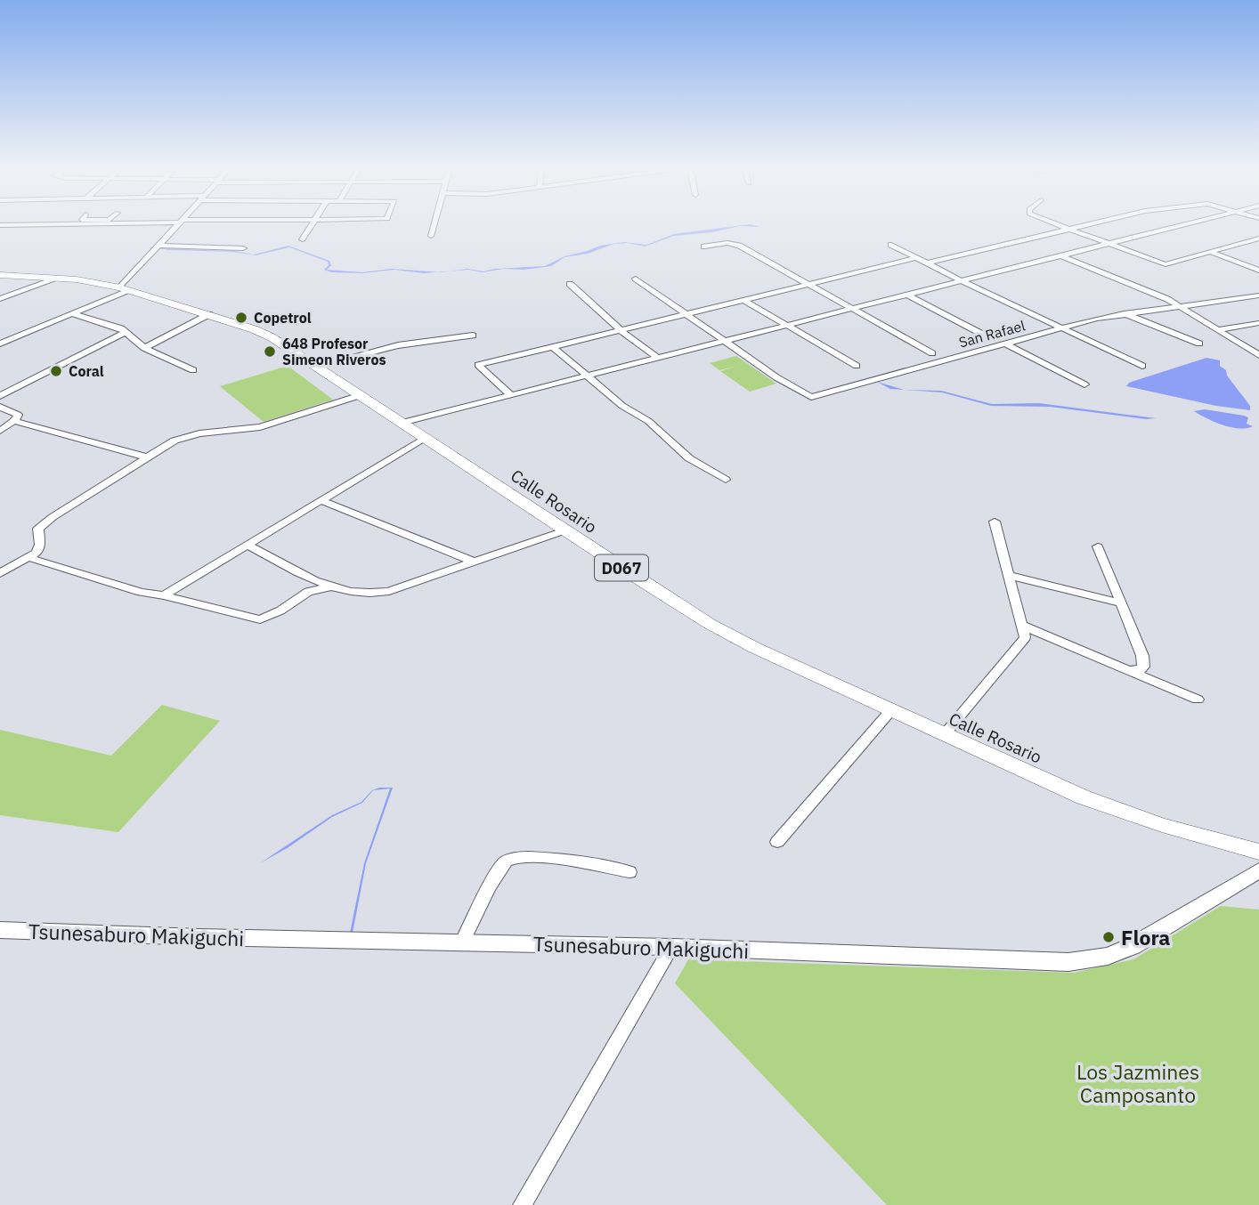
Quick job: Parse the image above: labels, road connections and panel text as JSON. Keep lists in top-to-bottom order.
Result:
{
  "streets": {
    "main road": ["Calle Rosario", "D067"],
    "street": ["San Rafael", "Tsunesaburo Makiguchi"]
  },
  "parks": ["Los Jazmines Camposanto"],
  "places": [
    "Copetrol",
    "648 Profesor Simeon Riveros",
    "Coral",
    "Flora"
  ]
}
